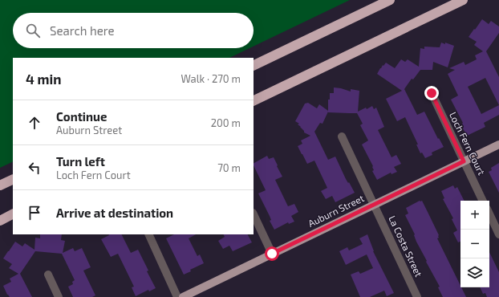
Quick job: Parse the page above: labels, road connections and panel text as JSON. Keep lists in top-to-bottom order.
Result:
{
  "streets": {
    "main road": ["Auburn Street"],
    "street": ["Loch Fern Court", "La Costa Street"]
  },
  "crossings": [
    ["Loch Fern Court", "Auburn Street"],
    ["Auburn Street", "La Costa Street"]
  ],
  "page": {
    "search": "Search here",
    "heading": ["4 min", "Walk · 270 m"],
    "list": [
      ["Continue", "Auburn Street", "200 m"],
      ["Turn left", "Loch Fern Court", "70 m"],
      "Arrive at destination"
    ],
    "map_buttons": ["+", "−"]
  }
}
